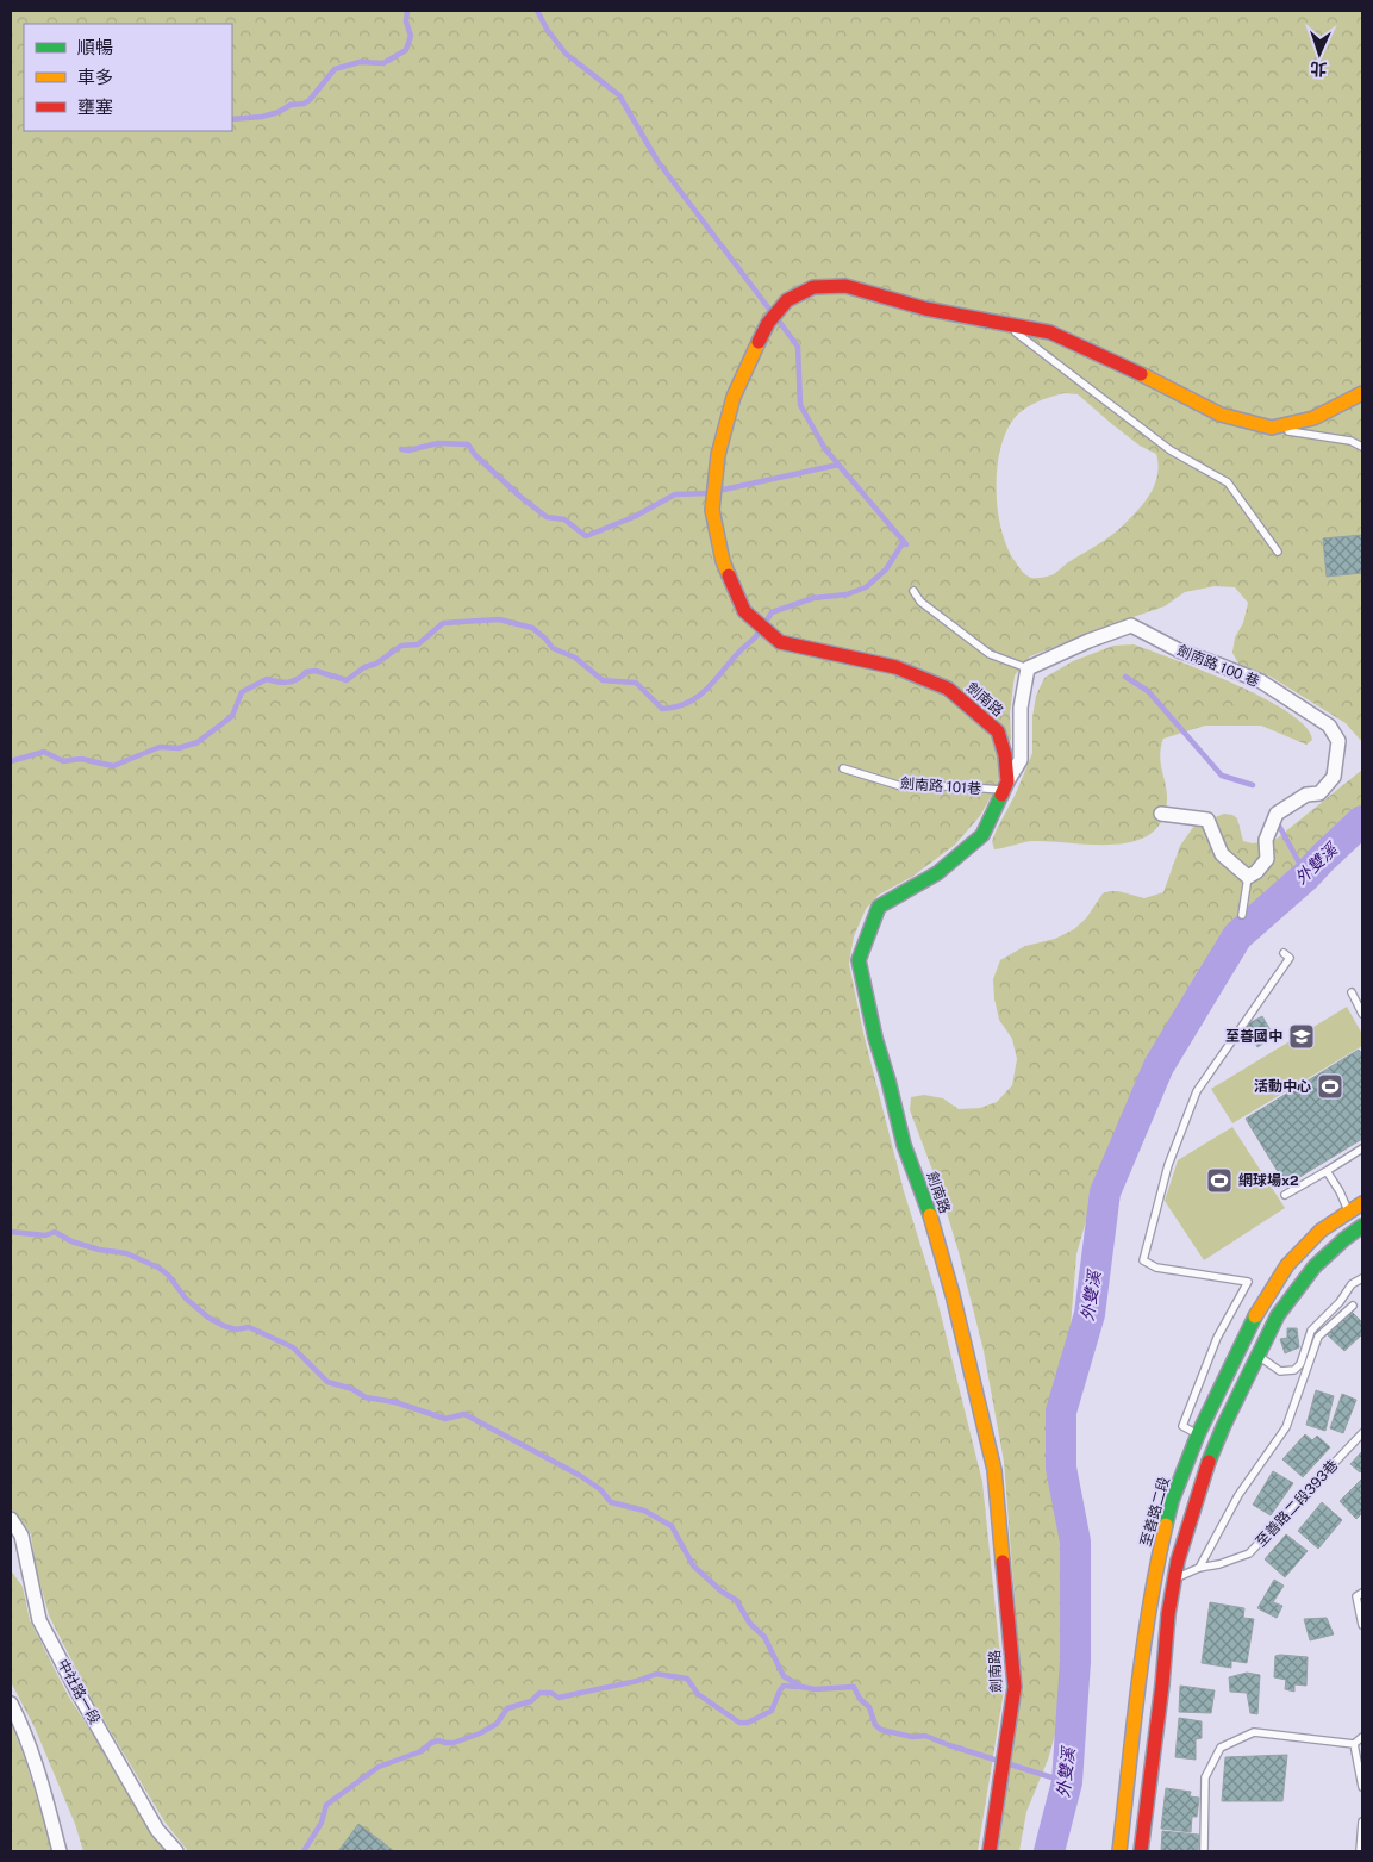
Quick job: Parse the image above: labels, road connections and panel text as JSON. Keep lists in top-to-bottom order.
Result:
{
  "streets": {
    "street": [
      "劍南路 100 巷",
      "劍南路",
      "至善路二段",
      "中社路一段"
    ],
    "lane": ["劍南路 101巷", "至善路二段393巷"]
  },
  "crossings": [
    ["劍南路", "劍南路 101巷"]
  ],
  "water": ["外雙溪"],
  "places": {
    "school or university": ["至善國中"],
    "sports": ["活動中心", "網球場x2"]
  },
  "legend": ["順暢", "車多", "壅塞"],
  "north": "bottom"
}
